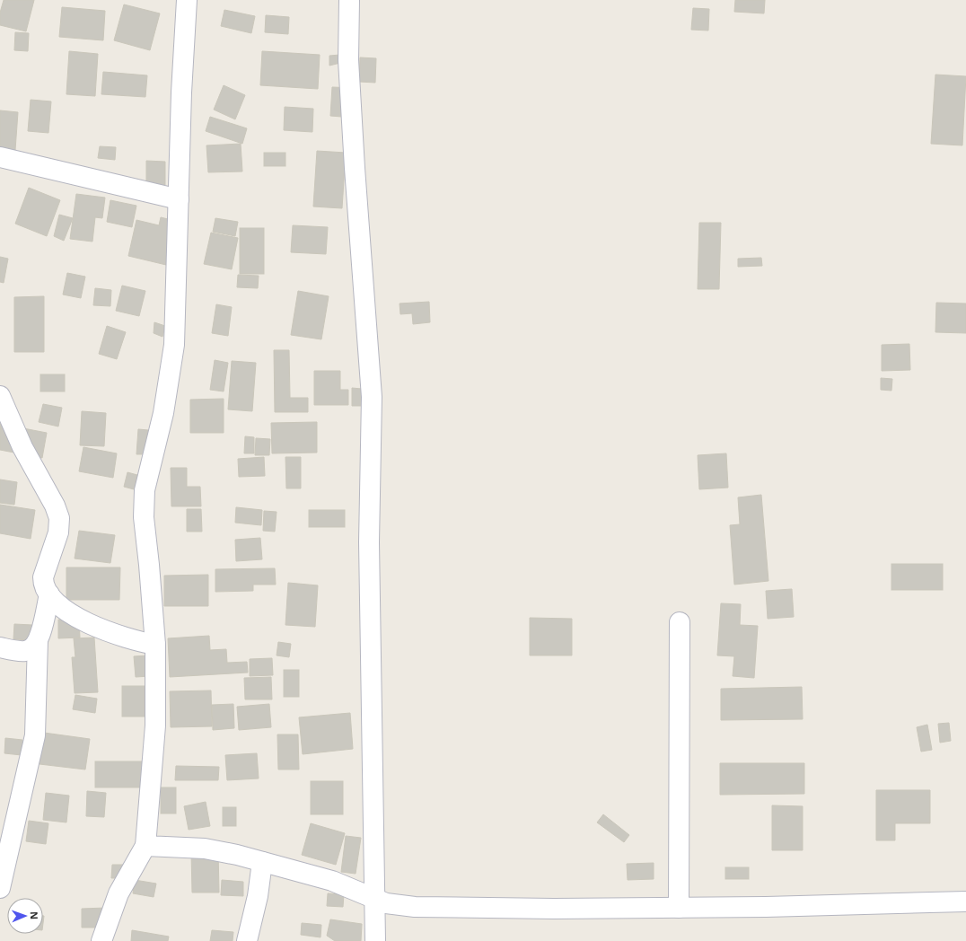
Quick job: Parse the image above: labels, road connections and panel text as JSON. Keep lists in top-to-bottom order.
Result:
{
  "north": "right"
}
